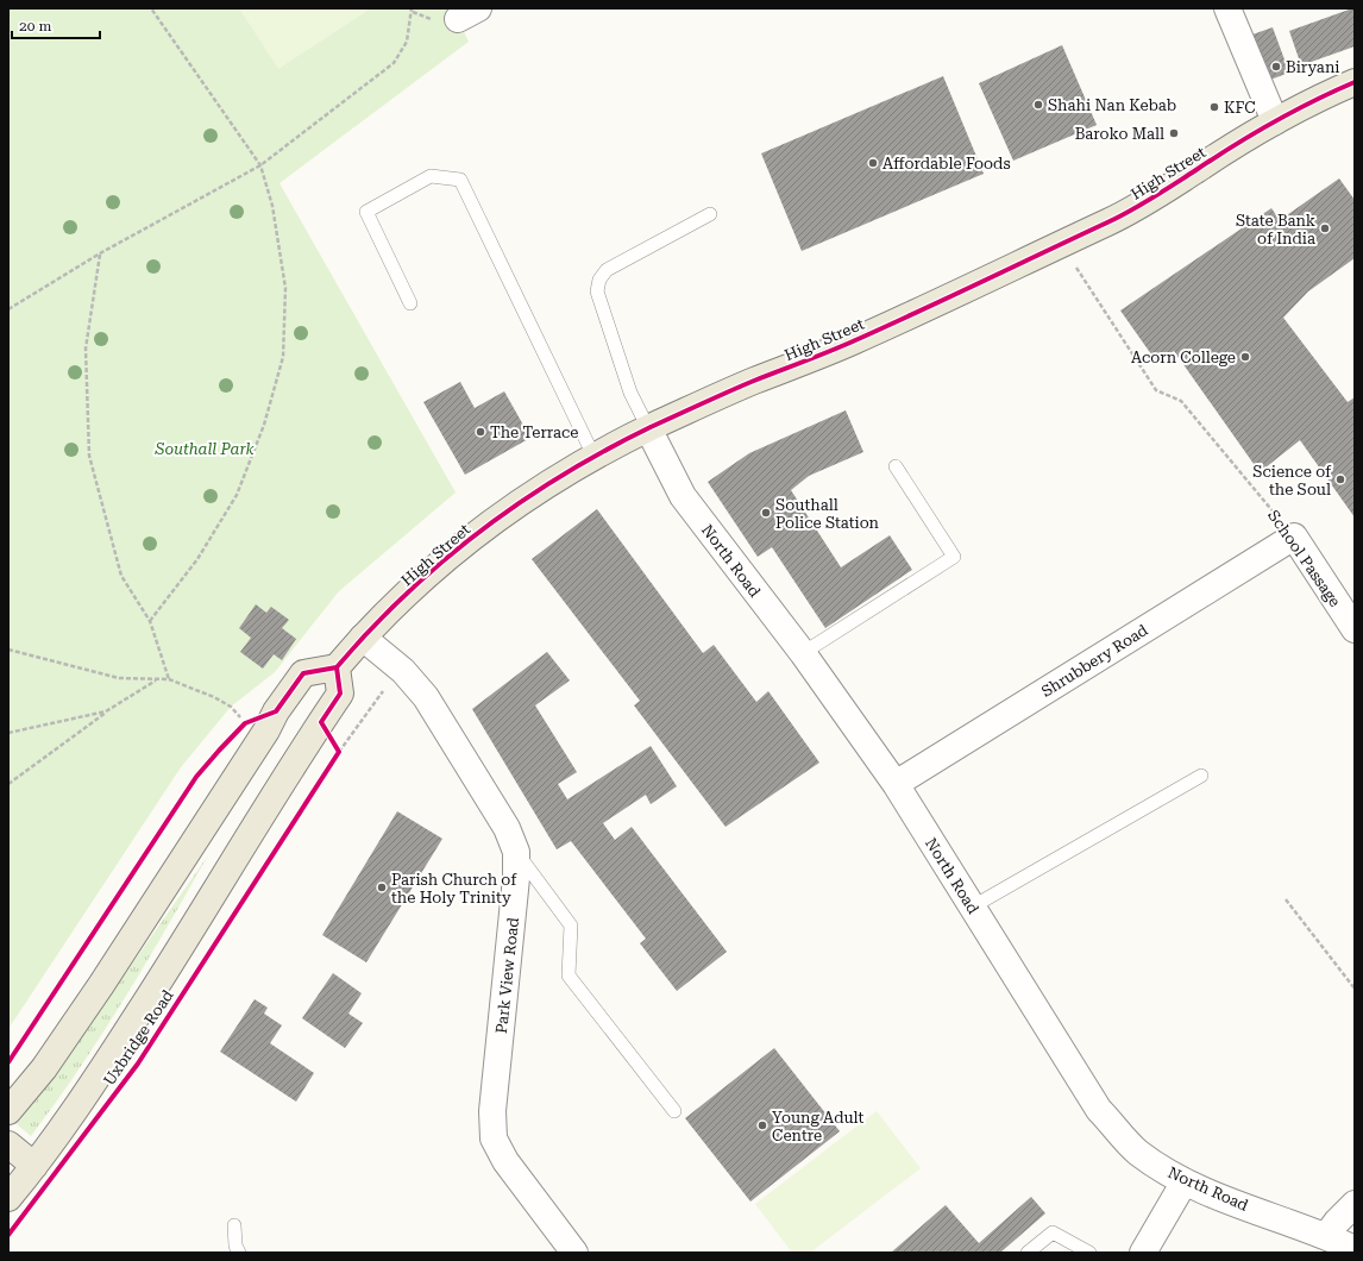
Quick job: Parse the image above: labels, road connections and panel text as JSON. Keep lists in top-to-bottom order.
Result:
{
  "streets": {
    "main road": ["High Street", "Uxbridge Road"],
    "street": [
      "School Passage",
      "North Road",
      "Shrubbery Road",
      "Park View Road"
    ]
  },
  "crossings": [
    ["High Street", "School Passage"],
    ["High Street", "North Road"],
    ["High Street", "Park View Road"],
    ["High Street", "Uxbridge Road"],
    ["School Passage", "Shrubbery Road"],
    ["North Road", "Shrubbery Road"]
  ],
  "parks": ["Southall Park"],
  "places": [
    "Biryani",
    "Shahi Nan Kebab",
    "KFC",
    "Baroko Mall",
    "Affordable Foods",
    "State Bank of India",
    "Acorn College",
    "The Terrace",
    "Science of the Soul",
    "Southall Police Station",
    "Parish Church of the Holy Trinity",
    "Young Adult Centre"
  ],
  "scale_bar": "20 m"
}
